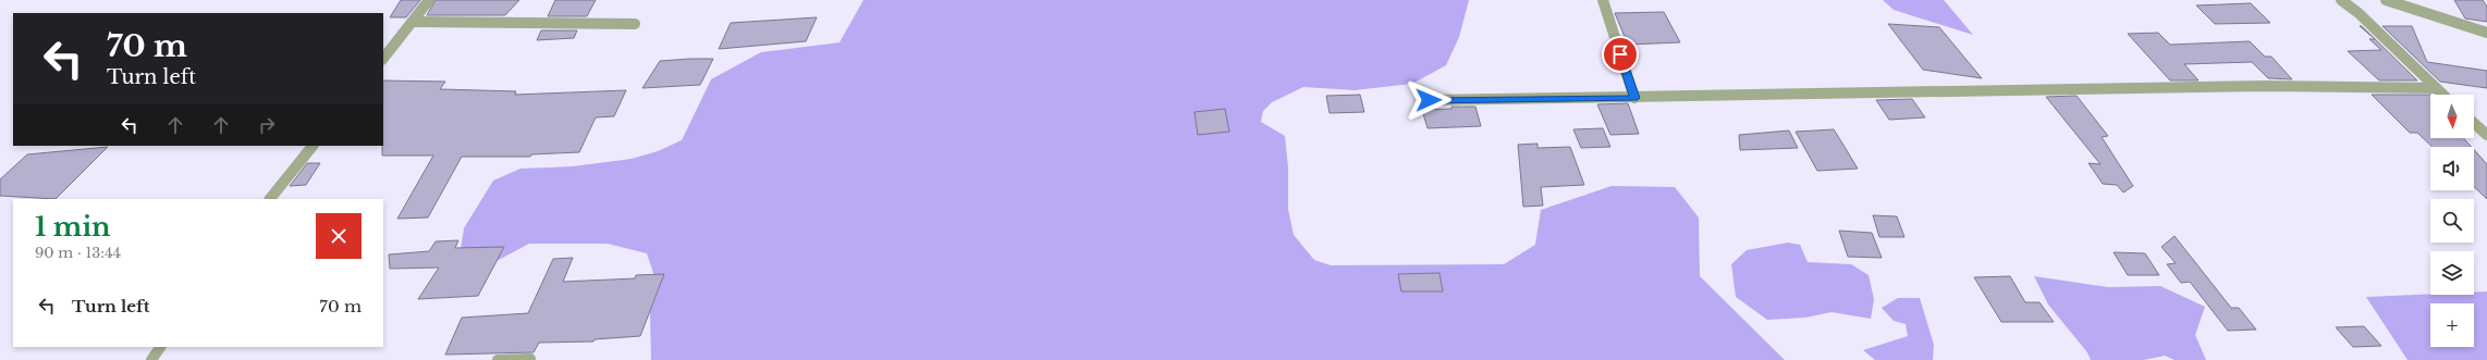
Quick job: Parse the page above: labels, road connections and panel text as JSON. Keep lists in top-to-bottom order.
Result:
{
  "north": "bottom",
  "page": {
    "turn": ["70 m", "Turn left"],
    "map_buttons": "+",
    "heading": ["1 min", "90 m · 13:44"],
    "list": [
      {
        "name": "Turn left",
        "value": "70 m"
      }
    ]
  }
}
